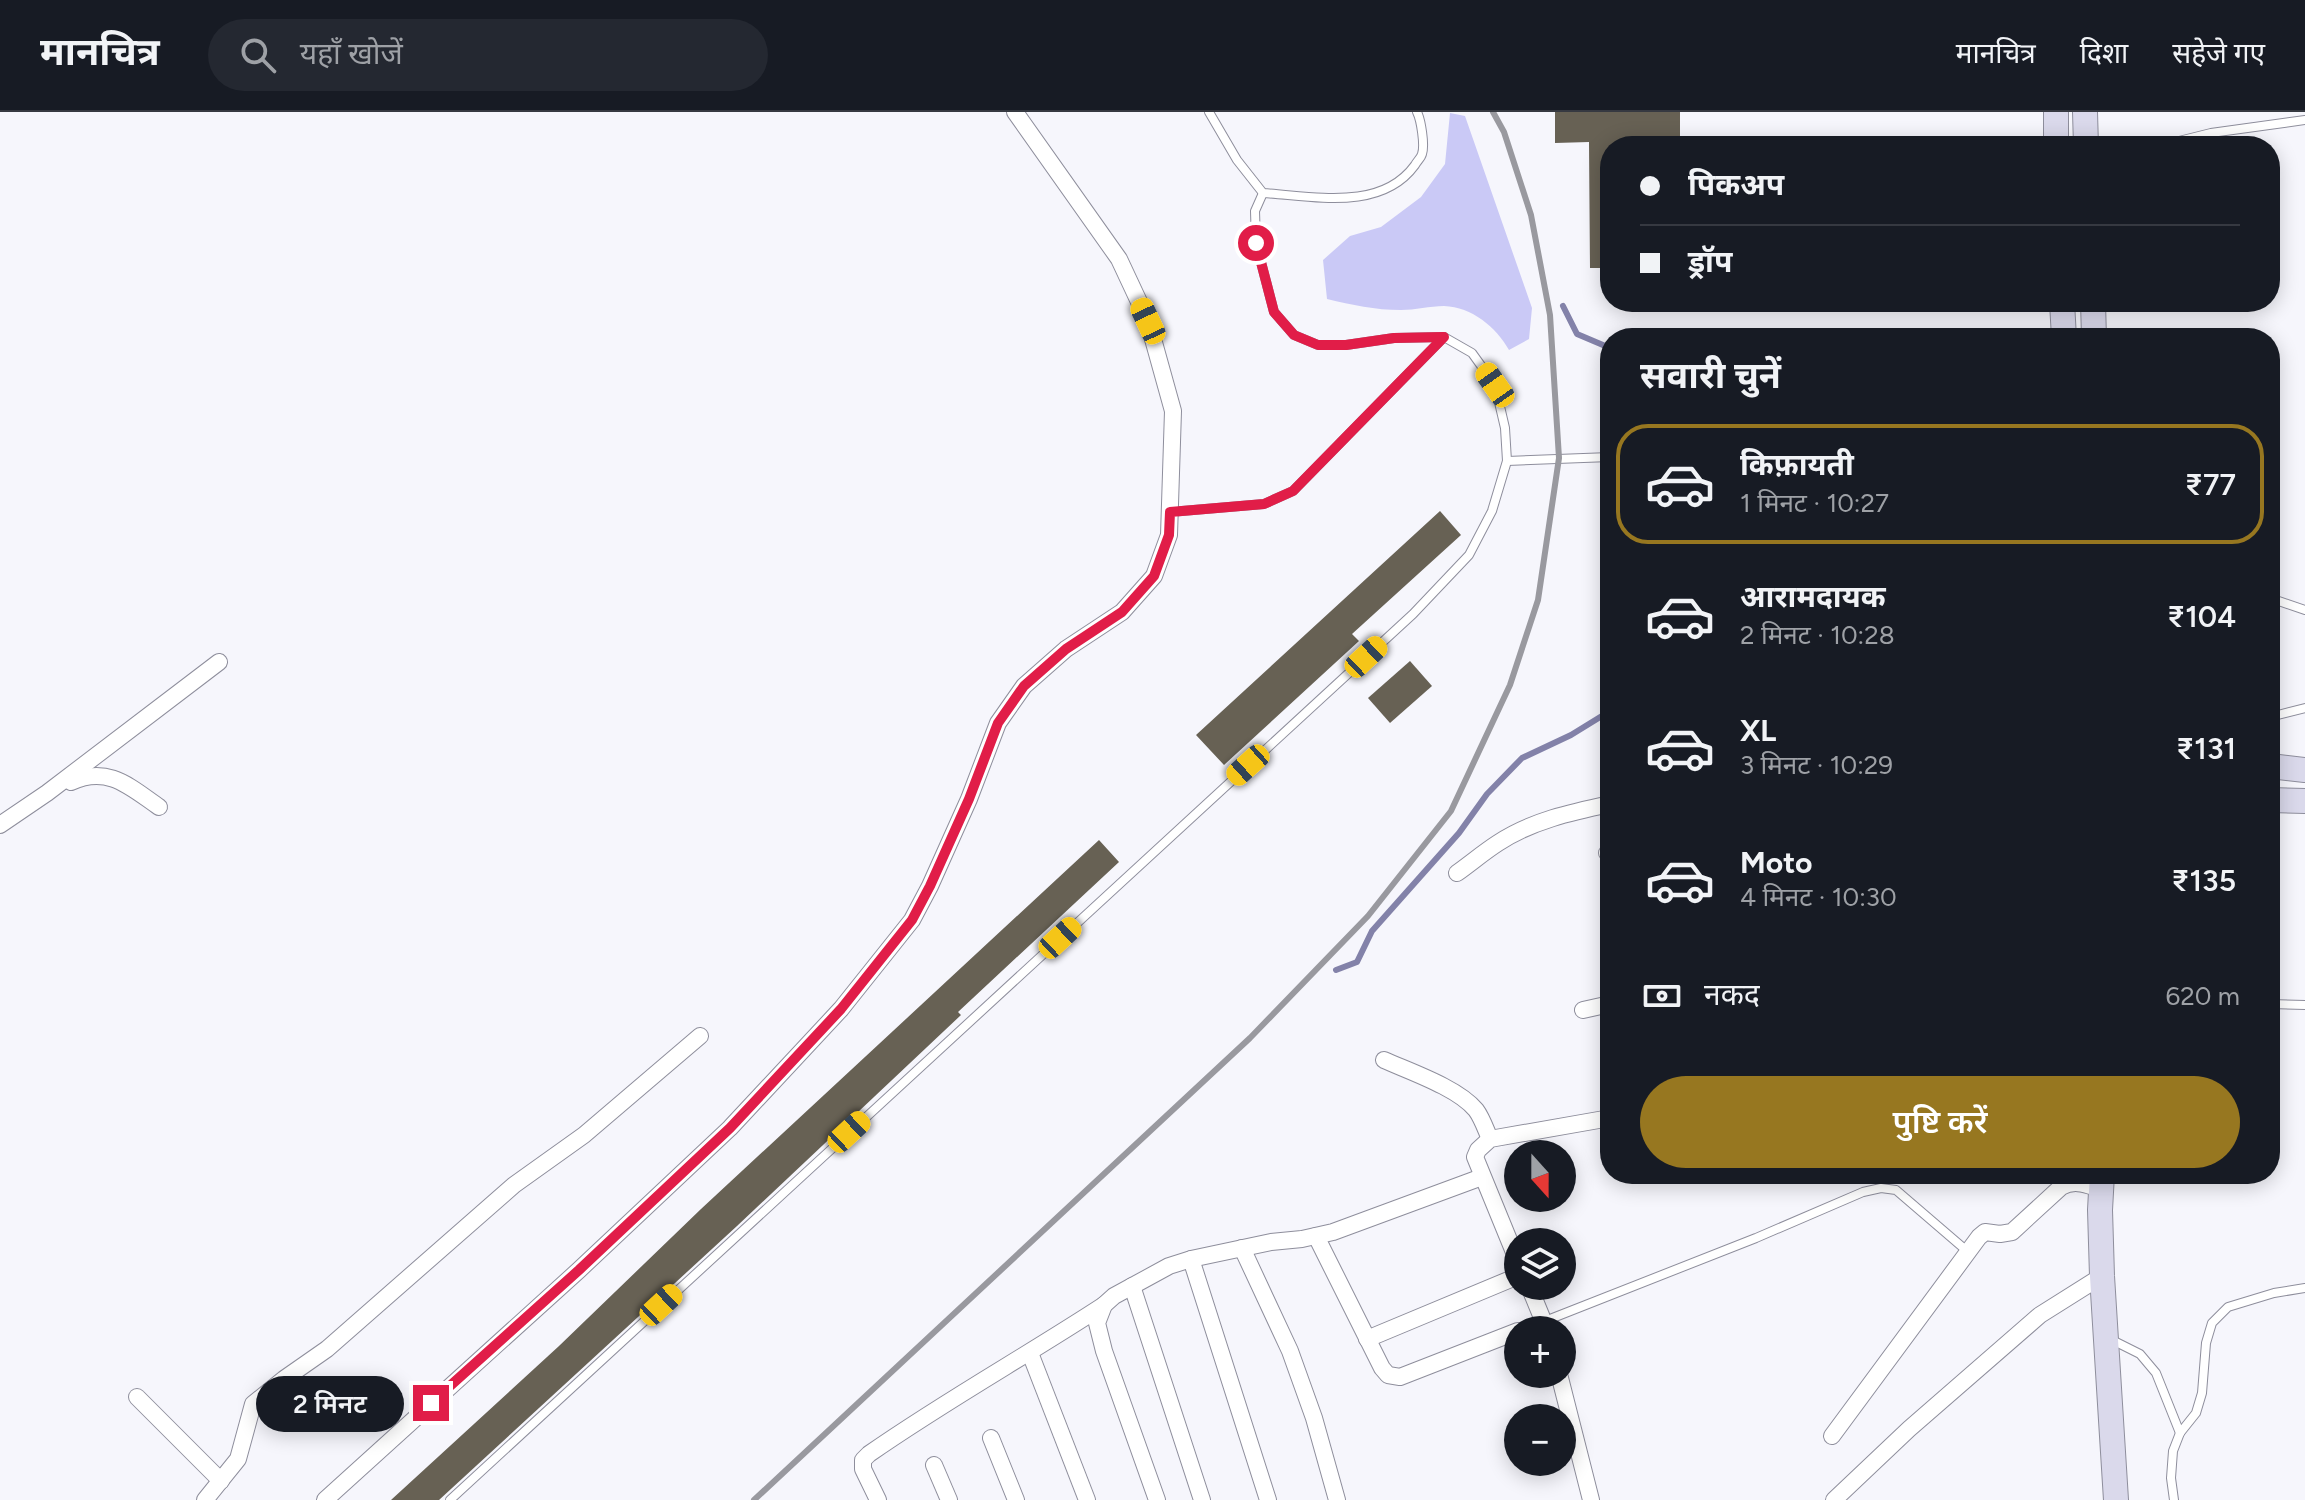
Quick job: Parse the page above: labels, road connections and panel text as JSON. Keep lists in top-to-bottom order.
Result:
{
  "north": "bottom",
  "page": {
    "header": "मानचित्र",
    "search": "यहाँ खोजें",
    "nav": ["मानचित्र", "दिशा", "सहेजे गए"],
    "banner": ["पिकअप", "ड्रॉप"],
    "heading": "सवारी चुनें",
    "list": [
      {
        "name": "किफ़ायती",
        "note": "1 मिनट · 10:27",
        "value": "₹77"
      },
      {
        "name": "आरामदायक",
        "note": "2 मिनट · 10:28",
        "value": "₹104"
      },
      {
        "name": "XL",
        "note": "3 मिनट · 10:29",
        "value": "₹131"
      },
      {
        "name": "Moto",
        "note": "4 मिनट · 10:30",
        "value": "₹135"
      }
    ],
    "pay": ["नकद", "620 m"],
    "buttons": "पुष्टि करें",
    "map_buttons": ["+", "−"],
    "bubble": "2 मिनट"
  }
}
